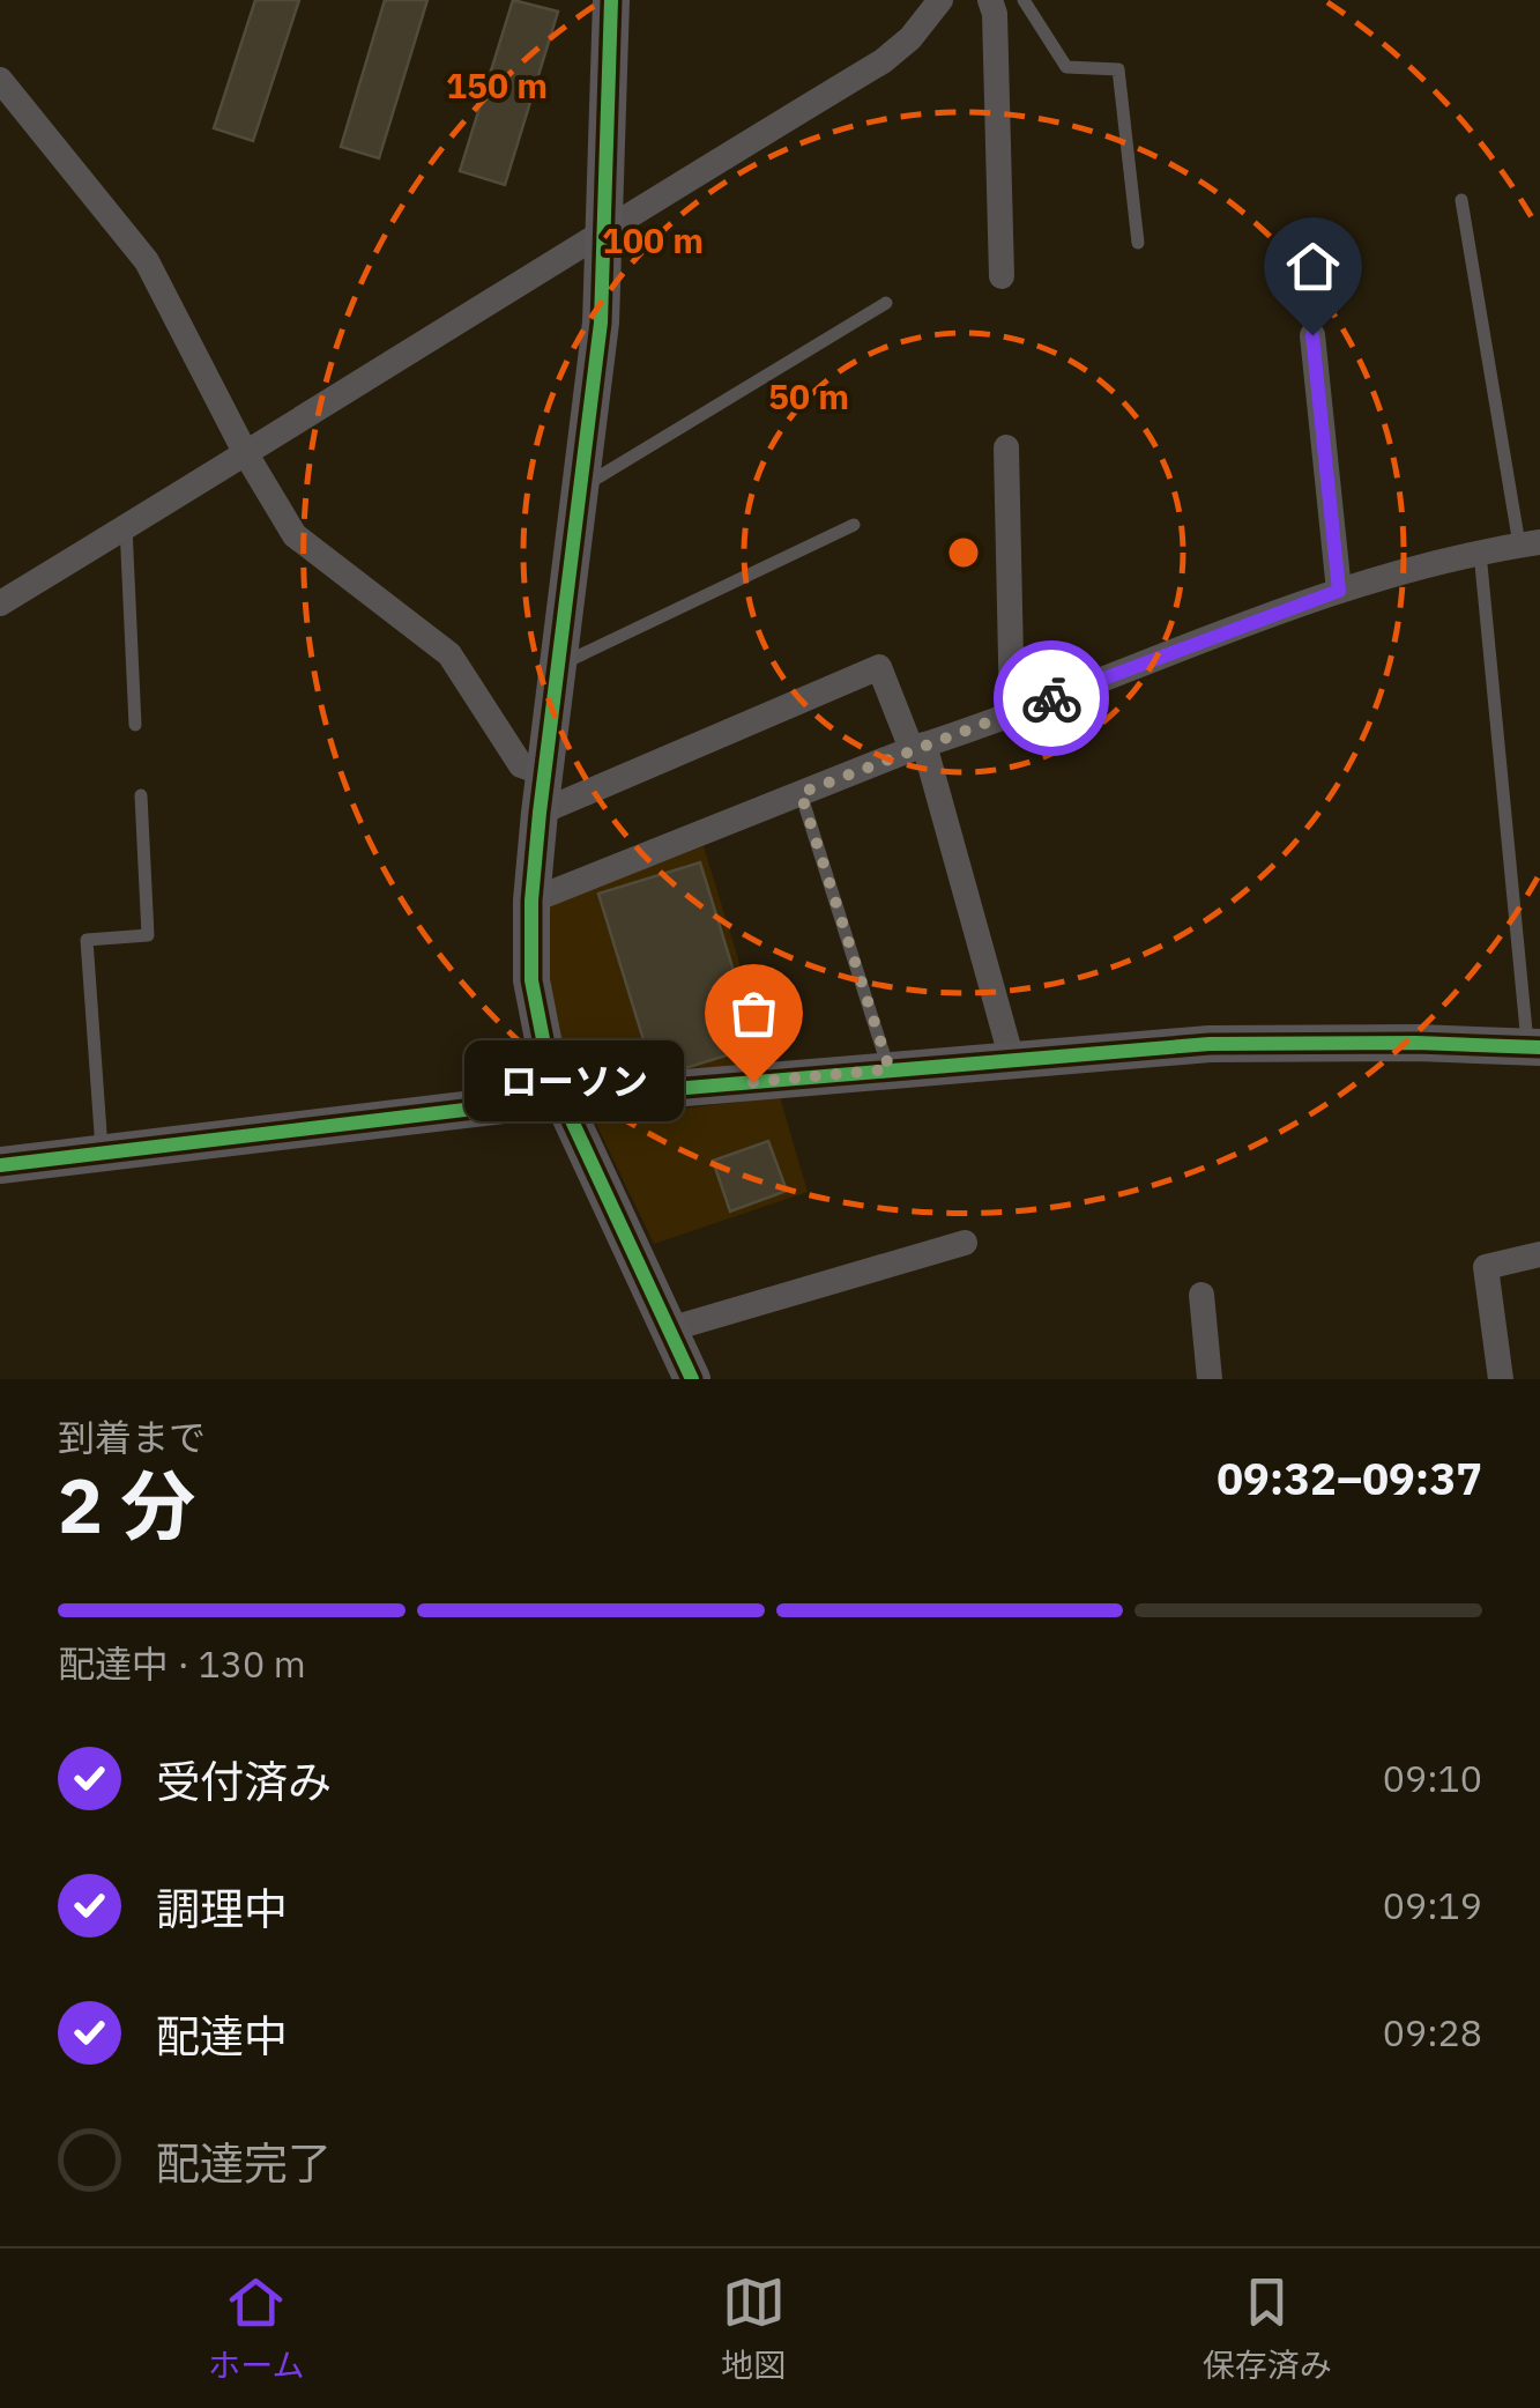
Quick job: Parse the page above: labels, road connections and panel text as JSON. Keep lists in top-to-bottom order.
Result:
{
  "places": ["ローソン"],
  "page": {
    "bubble": "ローソン",
    "heading": ["2 分", "到着まで", "09:32–09:37"],
    "bar": "配達中 · 130 m",
    "list": [
      ["受付済み", "09:10"],
      ["調理中", "09:19"],
      ["配達中", "09:28"],
      "配達完了"
    ],
    "tabs": ["ホーム", "地図", "保存済み"]
  },
  "rings": ["150 m", "100 m", "50 m"]
}
